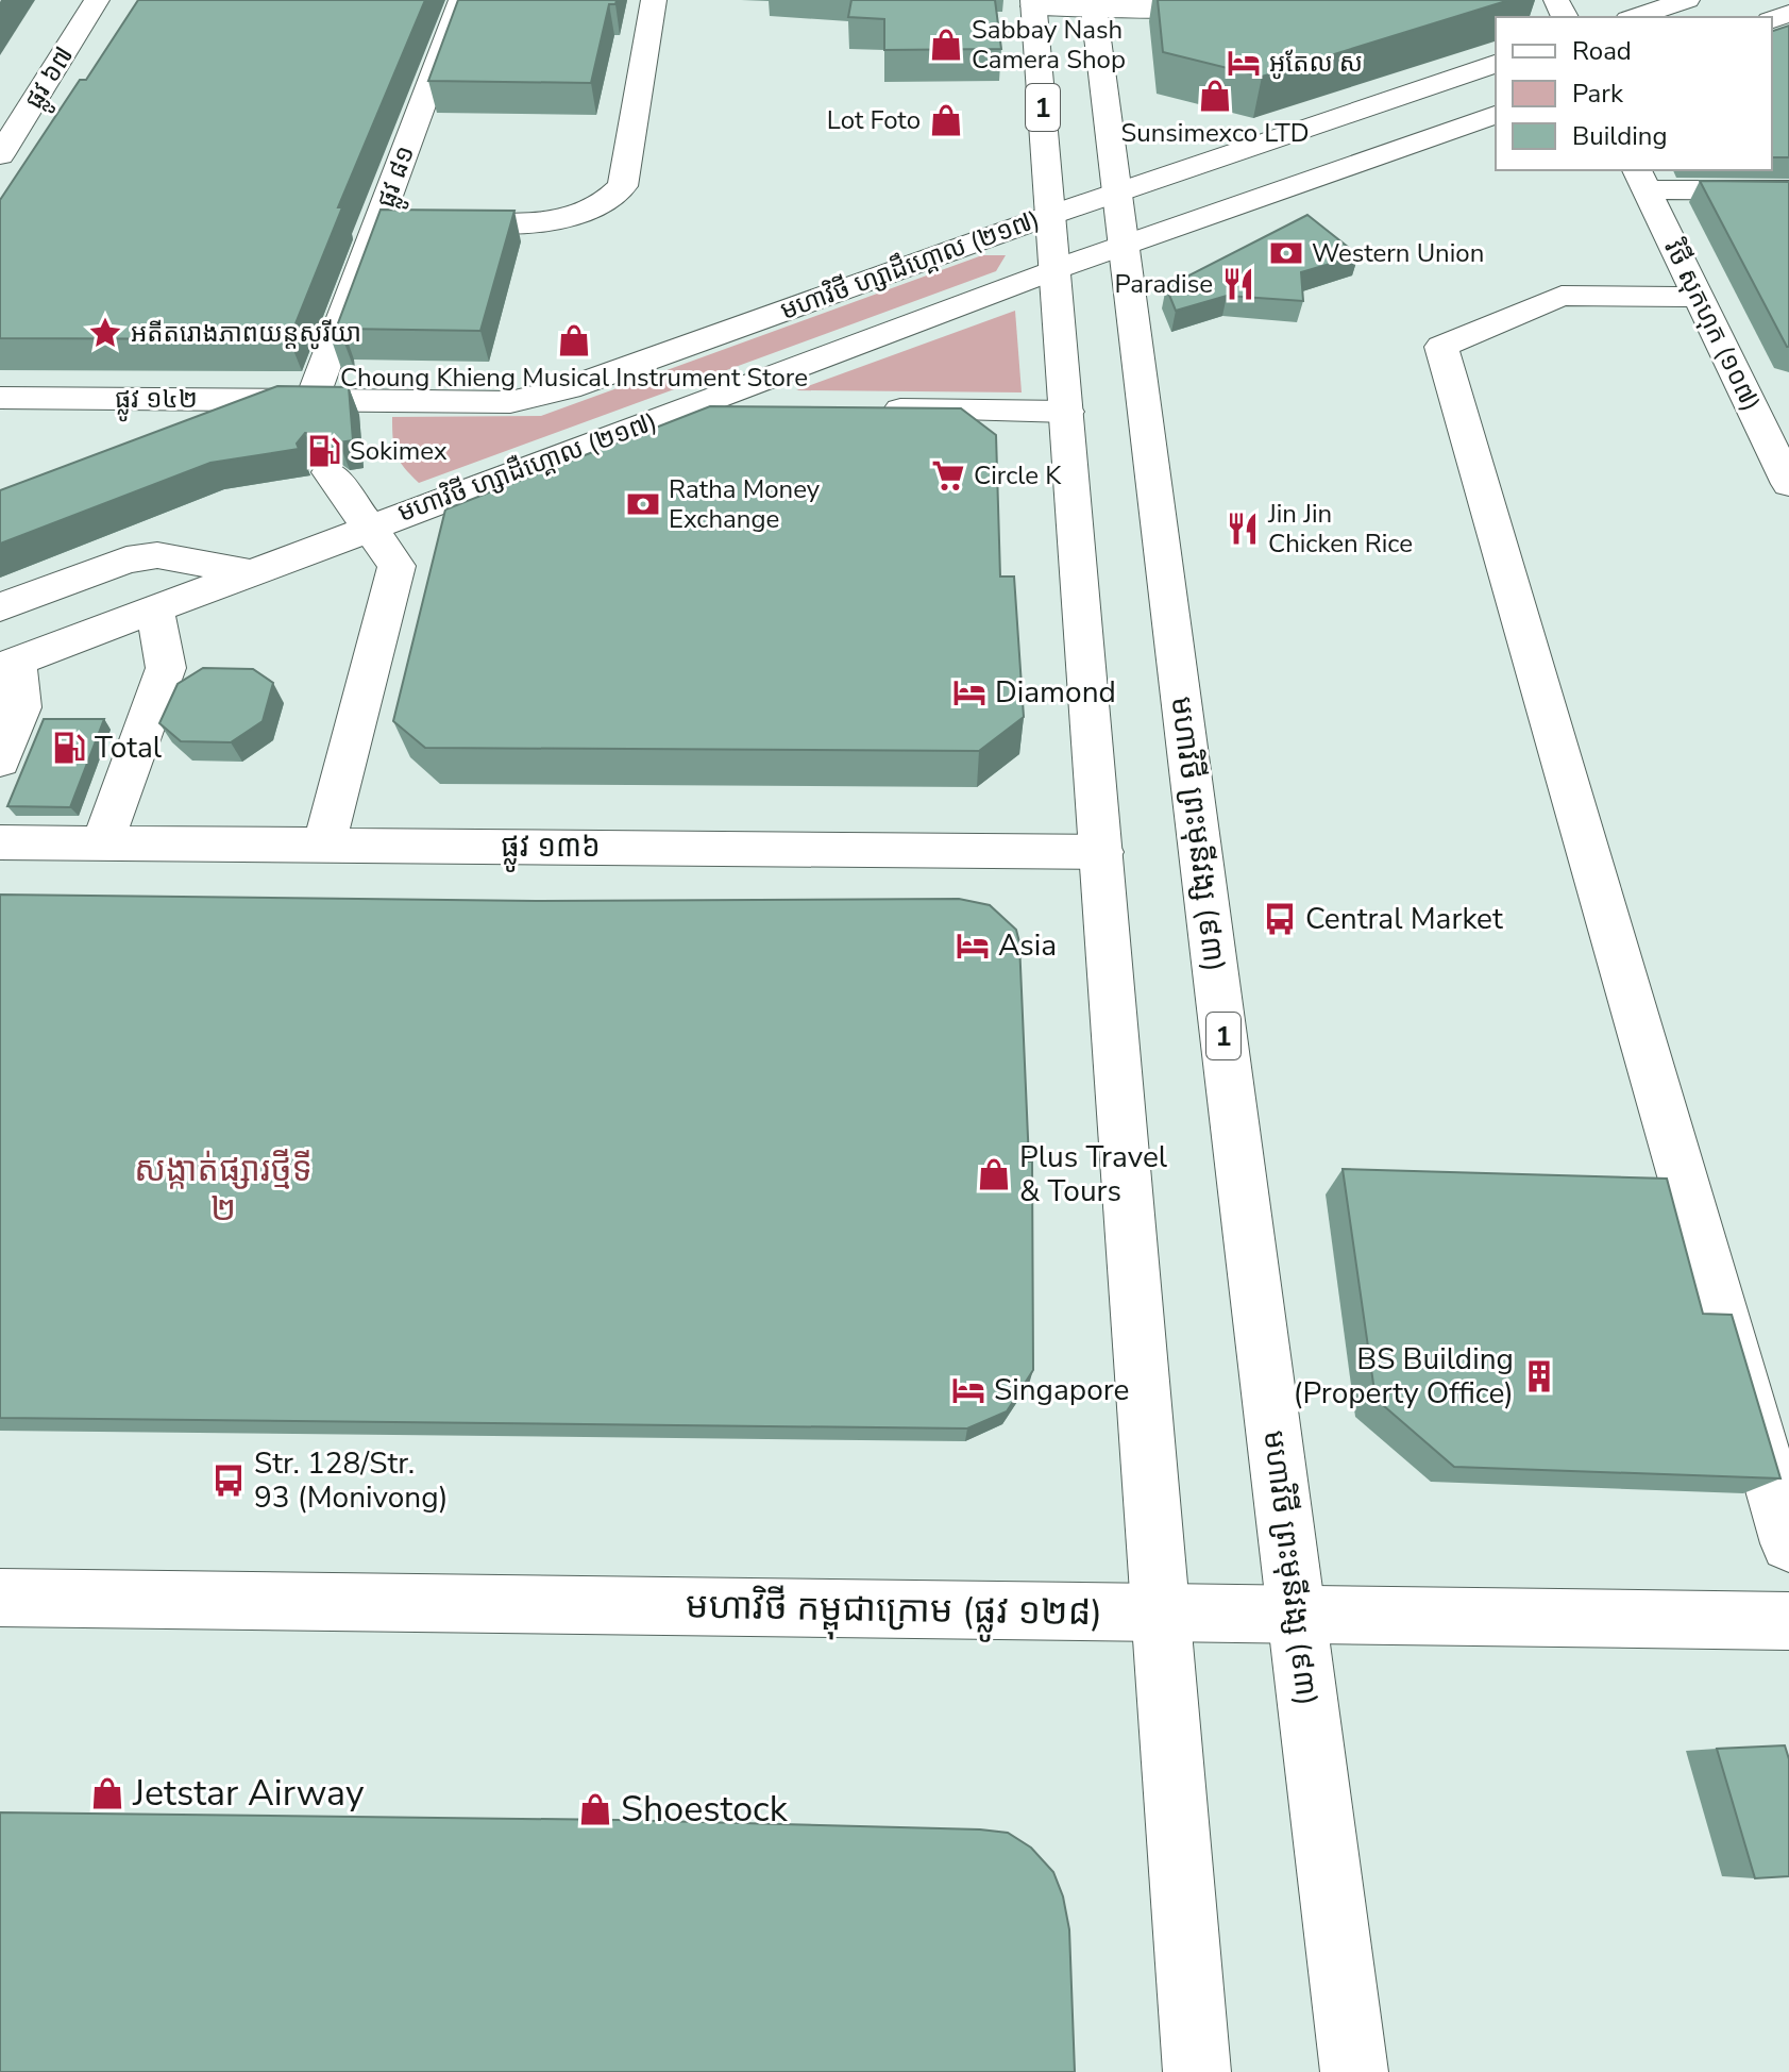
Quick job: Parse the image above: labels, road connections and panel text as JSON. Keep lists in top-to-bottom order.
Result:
{
  "streets": {
    "main road": [
      "ផ្លូវ ៦៧",
      "1",
      "ផ្លូវ ៨១",
      "មហាវិថី ហ្សាដឹហ្គោល (២១៧)",
      "វិថី សុកហុក (១០៧)",
      "ផ្លូវ ១៤២",
      "មហាវិថី ហ្សាដឺហ្គោល (២១៧)",
      "មហាវិថី ព្រះមុនីវង្ស (៩៣)",
      "ផ្លូវ ១៣៦",
      "មហាវិថី កម្ពុជាក្រោម (ផ្លូវ ១២៨)"
    ]
  },
  "crossings": [
    ["1", "មហាវិថី ហ្សាដឹហ្គោល (២១៧)"],
    ["1", "មហាវិថី ហ្សាដឺហ្គោល (២១៧)"],
    ["1", "ផ្លូវ ១៣៦"],
    ["1", "មហាវិថី កម្ពុជាក្រោម (ផ្លូវ ១២៨)"],
    ["ផ្លូវ ៨១", "មហាវិថី ហ្សាដឹហ្គោល (២១៧)"],
    ["ផ្លូវ ៨១", "ផ្លូវ ១៤២"],
    ["មហាវិថី ហ្សាដឹហ្គោល (២១៧)", "ផ្លូវ ១៤២"],
    ["មហាវិថី ហ្សាដឹហ្គោល (២១៧)", "មហាវិថី ហ្សាដឺហ្គោល (២១៧)"],
    ["មហាវិថី ហ្សាដឹហ្គោល (២១៧)", "មហាវិថី ព្រះមុនីវង្ស (៩៣)"],
    ["មហាវិថី ព្រះមុនីវង្ស (៩៣)", "មហាវិថី កម្ពុជាក្រោម (ផ្លូវ ១២៨)"]
  ],
  "districts": ["សង្កាត់ផ្សារថ្មីទី ២"],
  "places": {
    "shop": [
      "Sabbay Nash Camera Shop",
      "Sunsimexco LTD",
      "Lot Foto",
      "Choung Khieng Musical Instrument Store",
      "Plus Travel & Tours",
      "Jetstar Airway",
      "Shoestock"
    ],
    "hotel": [
      "អូតែល ស",
      "Diamond",
      "Asia",
      "Singapore"
    ],
    "bank": ["Western Union", "Ratha Money Exchange"],
    "restaurant": ["Paradise", "Jin Jin Chicken Rice"],
    "place": ["អតីតរោងភាពយន្តសូរីយា"],
    "fuel station": ["Sokimex", "Total"],
    "supermarket": ["Circle K"],
    "bus stop": ["Central Market", "Str. 128/Str. 93 (Monivong)"],
    "building": ["BS Building (Property Office)"]
  },
  "legend": ["Road", "Park", "Building"]
}
